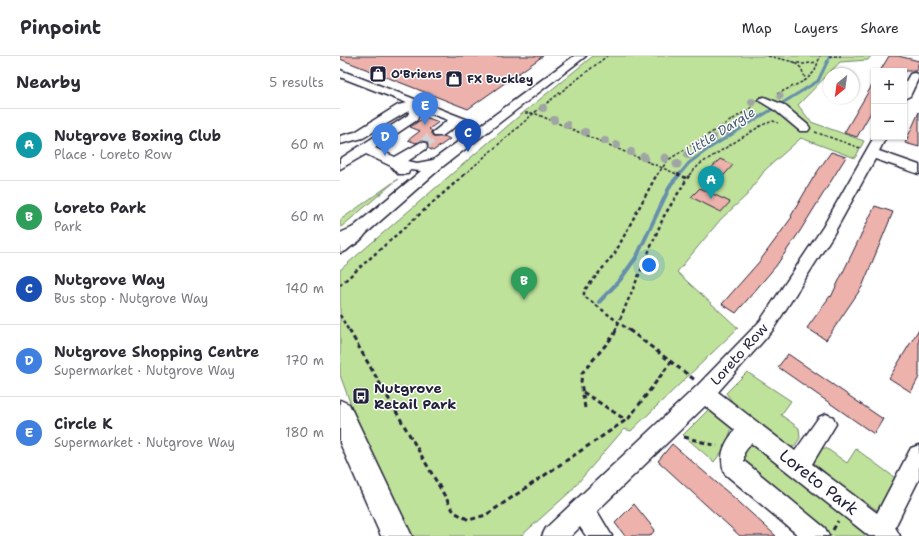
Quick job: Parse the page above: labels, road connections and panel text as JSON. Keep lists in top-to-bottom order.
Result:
{
  "streets": {
    "street": ["Loreto Row", "Loreto Park"]
  },
  "crossings": [
    ["Loreto Row", "Loreto Park"]
  ],
  "water": ["Little Dargle"],
  "places": {
    "shop": ["O'Briens", "FX Buckley"],
    "bus stop": ["Nutgrove Retail Park"]
  },
  "north": "bottom left",
  "page": {
    "header": "Pinpoint",
    "nav": ["Map", "Layers", "Share"],
    "heading": ["Nearby", "5 results"],
    "map_buttons": ["+", "−"],
    "pins": [
      "E",
      "C",
      "D",
      "A",
      "B"
    ],
    "list": [
      {
        "mark": "A",
        "name": "Nutgrove Boxing Club",
        "note": "Place · Loreto Row",
        "value": "60 m"
      },
      {
        "mark": "B",
        "name": "Loreto Park",
        "note": "Park",
        "value": "60 m"
      },
      {
        "mark": "C",
        "name": "Nutgrove Way",
        "note": "Bus stop · Nutgrove Way",
        "value": "140 m"
      },
      {
        "mark": "D",
        "name": "Nutgrove Shopping Centre",
        "note": "Supermarket · Nutgrove Way",
        "value": "170 m"
      },
      {
        "mark": "E",
        "name": "Circle K",
        "note": "Supermarket · Nutgrove Way",
        "value": "180 m"
      }
    ]
  }
}
